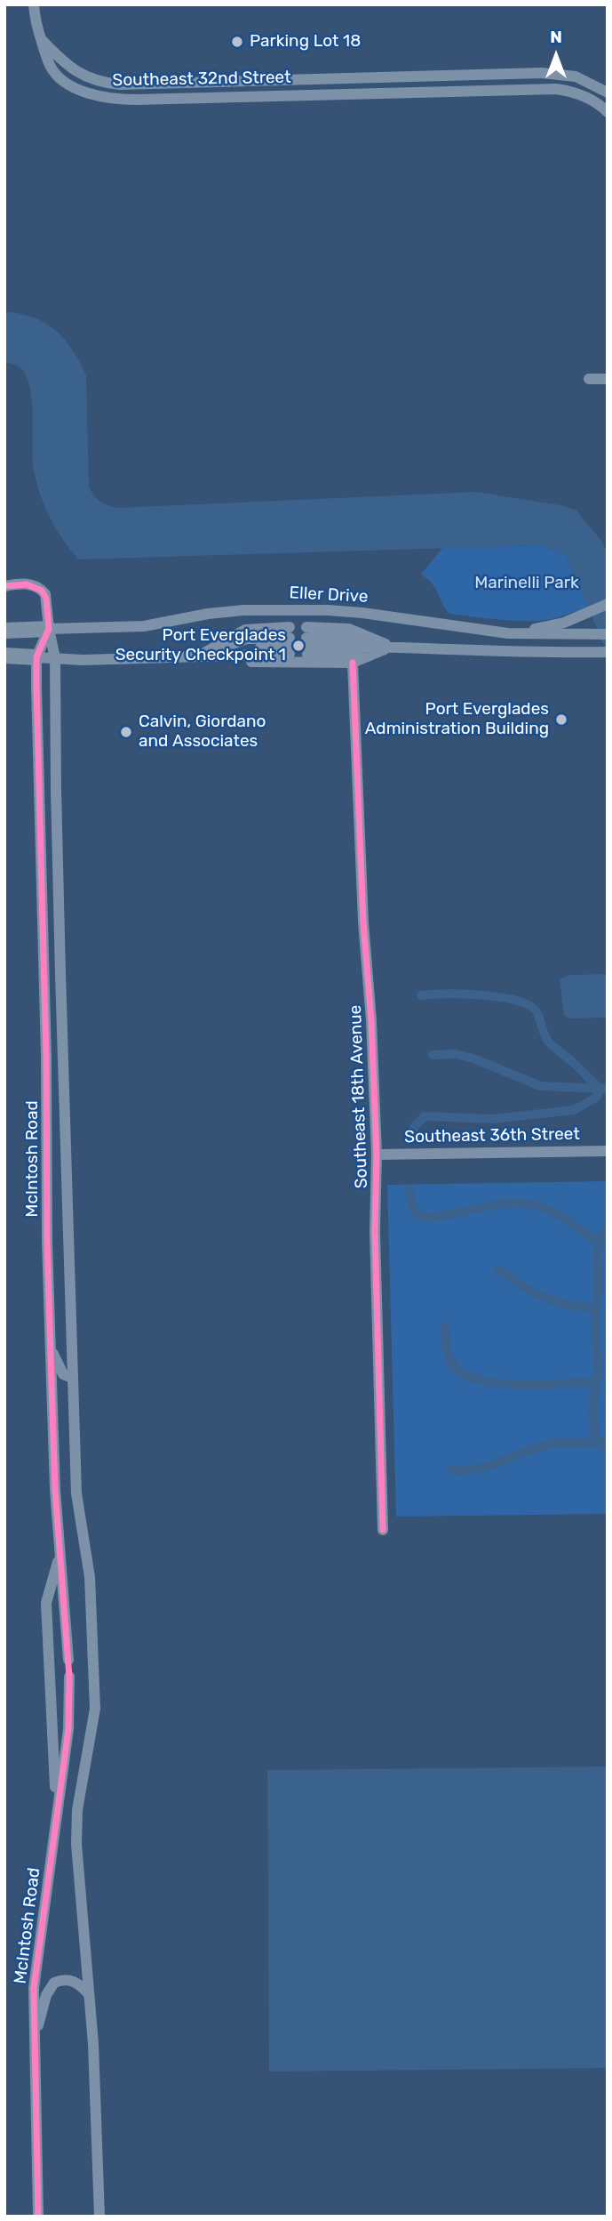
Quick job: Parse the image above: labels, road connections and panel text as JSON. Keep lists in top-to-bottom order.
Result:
{
  "streets": {
    "street": [
      "Southeast 32nd Street",
      "Eller Drive",
      "Southeast 18th Avenue",
      "Southeast 36th Street",
      "McIntosh Road"
    ]
  },
  "crossings": [
    ["Eller Drive", "Southeast 18th Avenue"],
    ["Eller Drive", "McIntosh Road"],
    ["Southeast 18th Avenue", "Southeast 36th Street"]
  ],
  "parks": ["Marinelli Park"],
  "places": [
    "Parking Lot 18",
    "Port Everglades Security Checkpoint 1",
    "Port Everglades Administration Building",
    "Calvin, Giordano and Associates"
  ],
  "north": "top"
}
